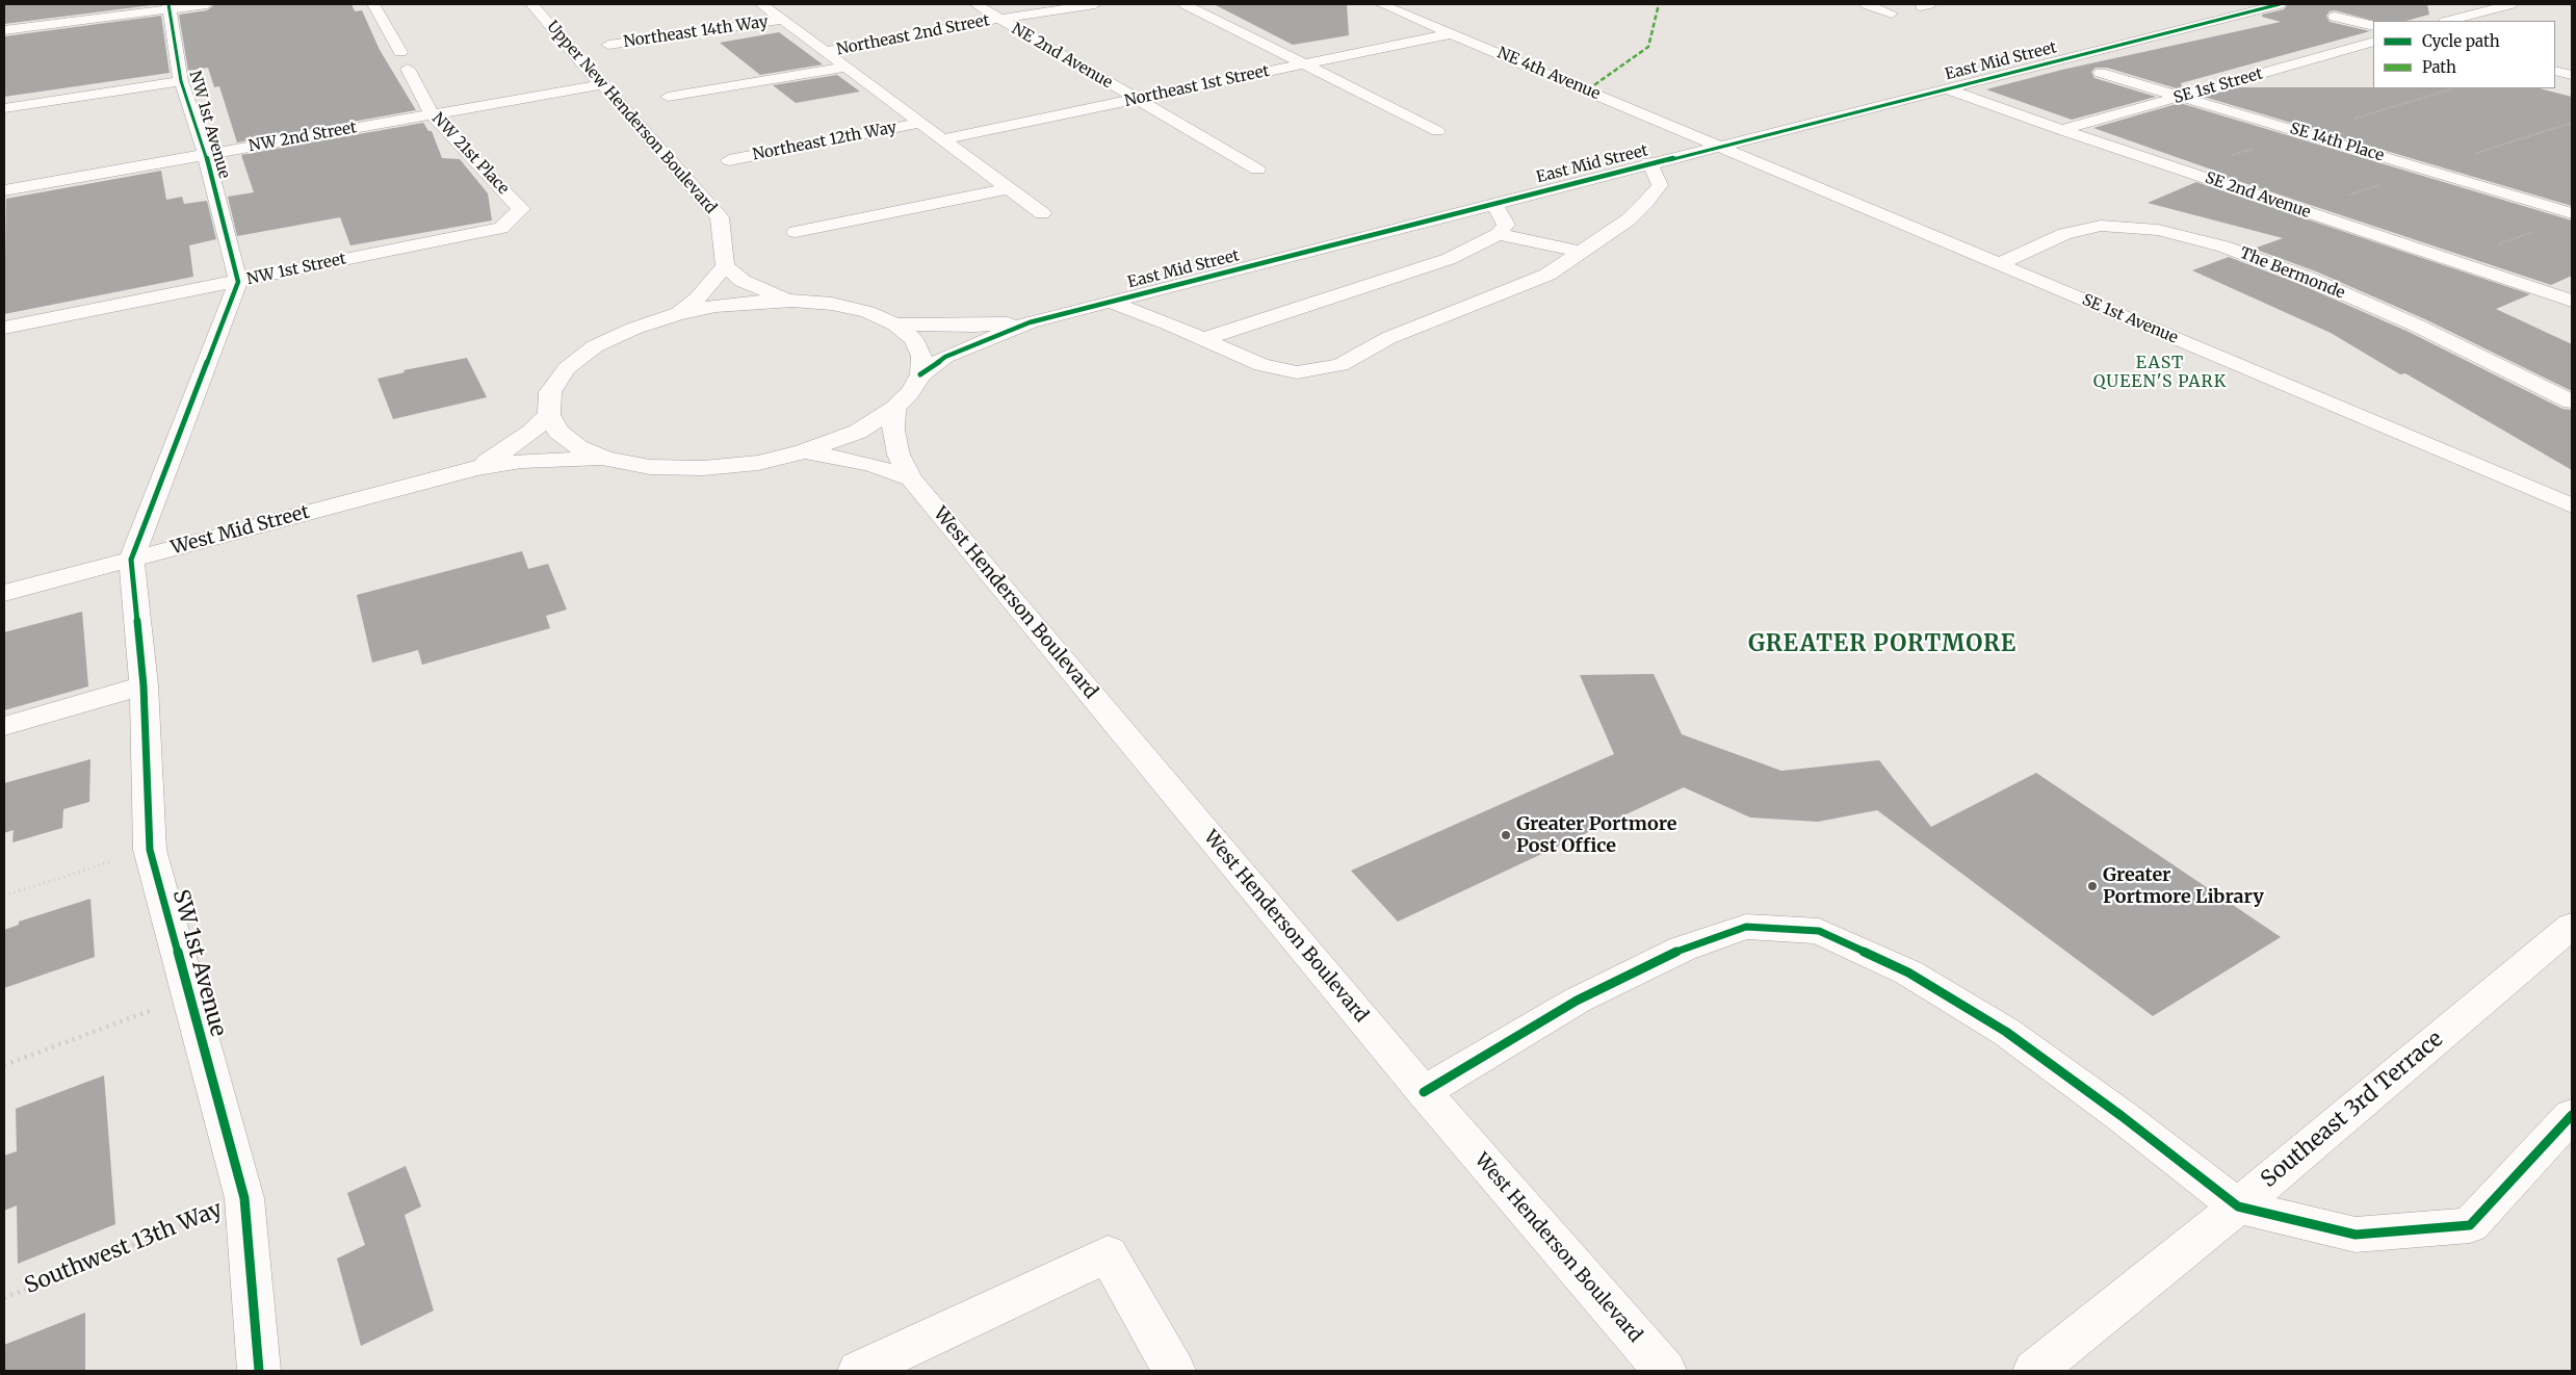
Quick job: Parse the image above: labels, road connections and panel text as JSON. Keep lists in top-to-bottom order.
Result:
{
  "streets": {
    "street": [
      "Northeast 14th Way",
      "Northeast 2nd Street",
      "NE 2nd Avenue",
      "East Mid Street",
      "NE 4th Avenue",
      "Northeast 1st Street",
      "SE 1st Street",
      "Upper New Henderson Boulevard",
      "NW 1st Avenue",
      "NW 2nd Street",
      "Northeast 12th Way",
      "SE 14th Place",
      "NW 21st Place",
      "SE 2nd Avenue",
      "NW 1st Street",
      "The Bermonde",
      "SE 1st Avenue",
      "West Mid Street",
      "West Henderson Boulevard",
      "SW 1st Avenue",
      "Southeast 3rd Terrace"
    ],
    "path": ["Southwest 13th Way"]
  },
  "crossings": [
    ["Northeast 2nd Street", "NE 2nd Avenue"],
    ["NE 2nd Avenue", "Northeast 1st Street"],
    ["East Mid Street", "NE 4th Avenue"],
    ["East Mid Street", "SE 2nd Avenue"],
    ["East Mid Street", "SE 1st Avenue"],
    ["NE 4th Avenue", "Northeast 1st Street"],
    ["NE 4th Avenue", "SE 1st Avenue"],
    ["SE 1st Street", "SE 14th Place"],
    ["SE 1st Street", "SE 2nd Avenue"],
    ["Upper New Henderson Boulevard", "NW 2nd Street"],
    ["NW 1st Avenue", "NW 2nd Street"],
    ["NW 1st Avenue", "NW 1st Street"],
    ["NW 2nd Street", "NW 21st Place"],
    ["NW 21st Place", "NW 1st Street"],
    ["The Bermonde", "SE 1st Avenue"],
    ["West Mid Street", "SW 1st Avenue"],
    ["SW 1st Avenue", "Southwest 13th Way"]
  ],
  "districts": ["EAST QUEEN'S PARK", "GREATER PORTMORE"],
  "places": ["Greater Portmore Post Office", "Greater Portmore Library"],
  "legend": ["Cycle path", "Path"]
}
